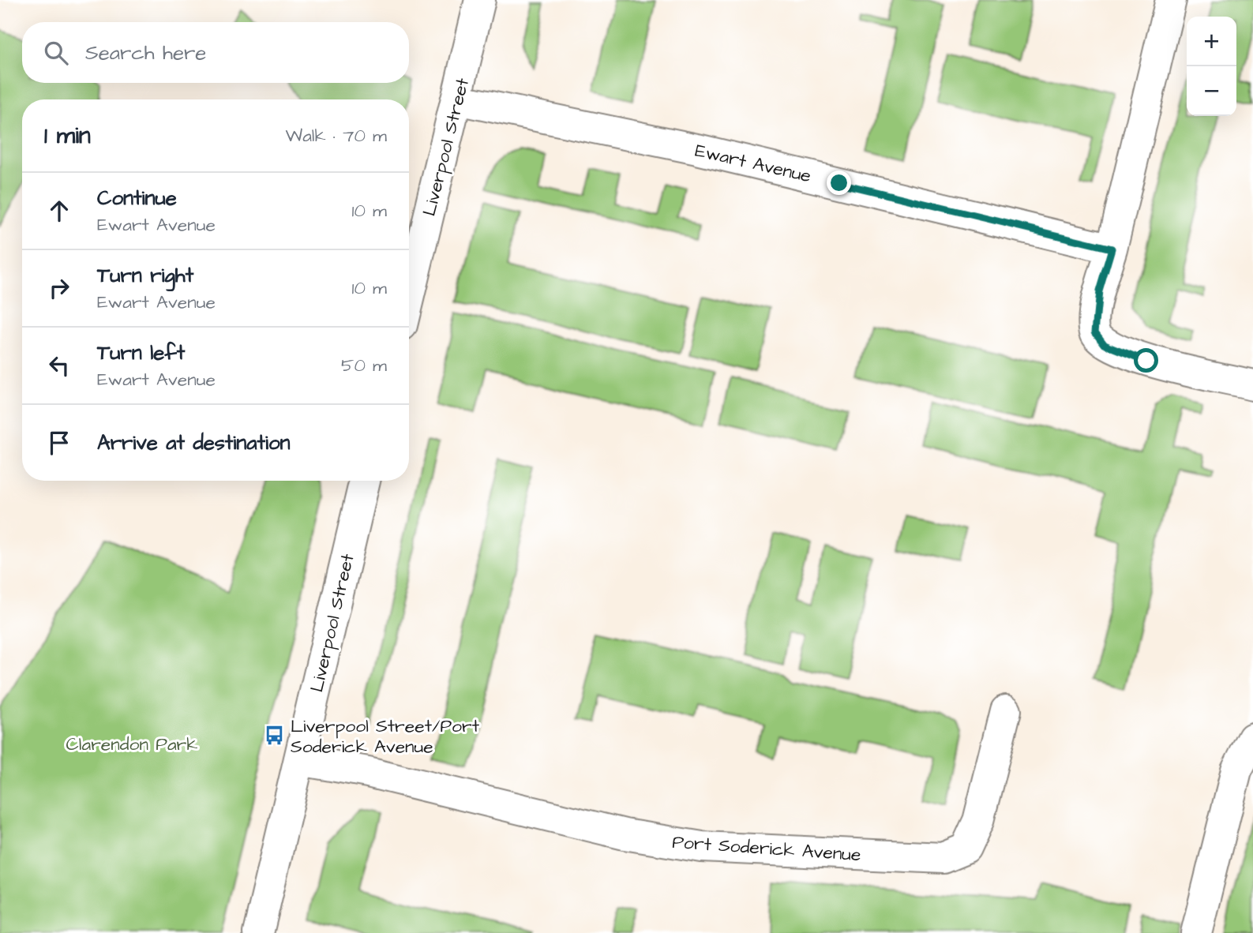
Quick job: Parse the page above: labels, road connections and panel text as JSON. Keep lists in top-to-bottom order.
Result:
{
  "streets": {
    "street": ["Liverpool Street", "Ewart Avenue", "Port Soderick Avenue"]
  },
  "crossings": [
    ["Liverpool Street", "Ewart Avenue"],
    ["Liverpool Street", "Port Soderick Avenue"]
  ],
  "parks": ["Clarendon Park"],
  "places": {
    "bus stop": ["Liverpool Street/Port Soderick Avenue"]
  },
  "page": {
    "map_buttons": ["+", "−"],
    "search": "Search here",
    "heading": ["1 min", "Walk · 70 m"],
    "list": [
      ["Continue", "Ewart Avenue", "10 m"],
      ["Turn right", "Ewart Avenue", "10 m"],
      ["Turn left", "Ewart Avenue", "50 m"],
      "Arrive at destination"
    ]
  }
}
